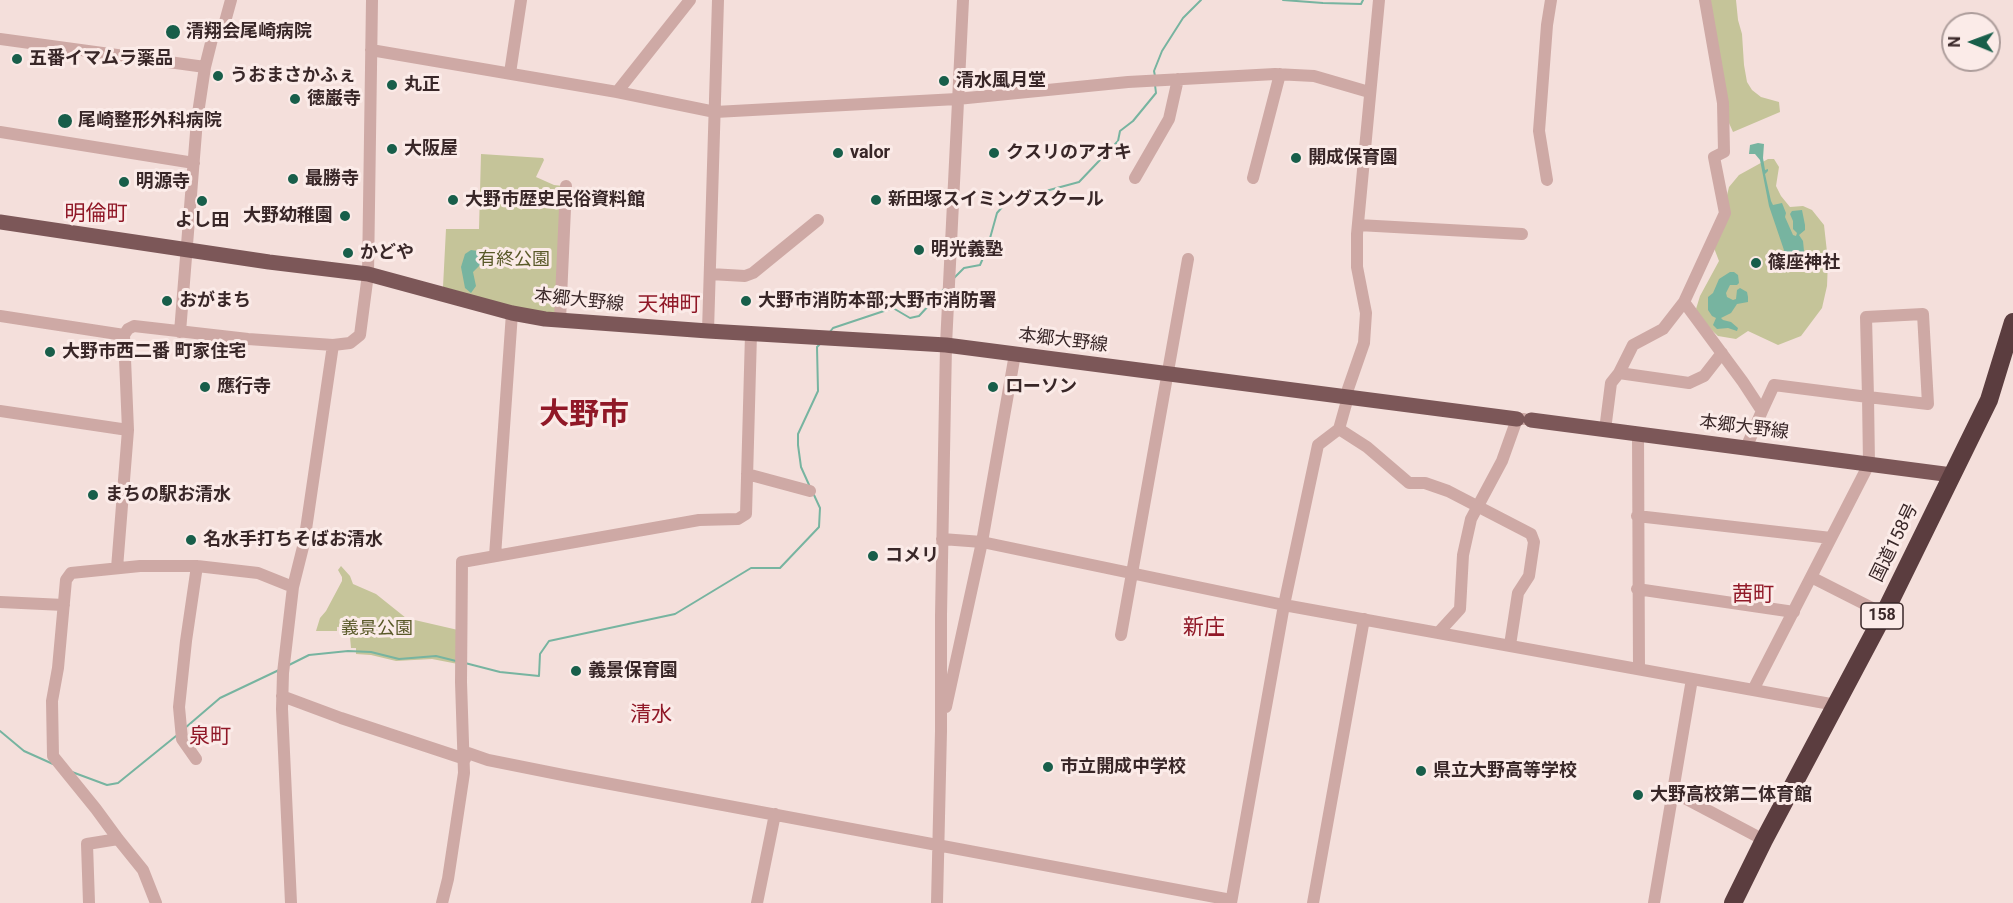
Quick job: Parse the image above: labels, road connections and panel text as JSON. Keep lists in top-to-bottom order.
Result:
{
  "streets": {
    "highway": ["国道158号", "158"],
    "main road": ["本郷大野線"]
  },
  "crossings": [
    ["本郷大野線", "国道158号"]
  ],
  "districts": [
    "明倫町",
    "天神町",
    "大野市",
    "茜町",
    "新庄",
    "清水",
    "泉町"
  ],
  "parks": ["有終公園", "義景公園"],
  "places": [
    "清翔会尾崎病院",
    "五番イマムラ薬品",
    "うおまさかふぇ",
    "清水風月堂",
    "丸正",
    "徳巌寺",
    "尾崎整形外科病院",
    "大阪屋",
    "valor",
    "クスリのアオキ",
    "開成保育園",
    "最勝寺",
    "明源寺",
    "大野市歴史民俗資料館",
    "新田塚スイミングスクール",
    "よし田",
    "大野幼稚園",
    "明光義塾",
    "かどや",
    "篠座神社",
    "おがまち",
    "大野市消防本部;大野市消防署",
    "大野市西二番 町家住宅",
    "應行寺",
    "ローソン",
    "まちの駅お清水",
    "名水手打ちそばお清水",
    "コメリ",
    "義景保育園",
    "市立開成中学校",
    "県立大野高等学校",
    "大野高校第二体育館"
  ],
  "north": "left"
}
